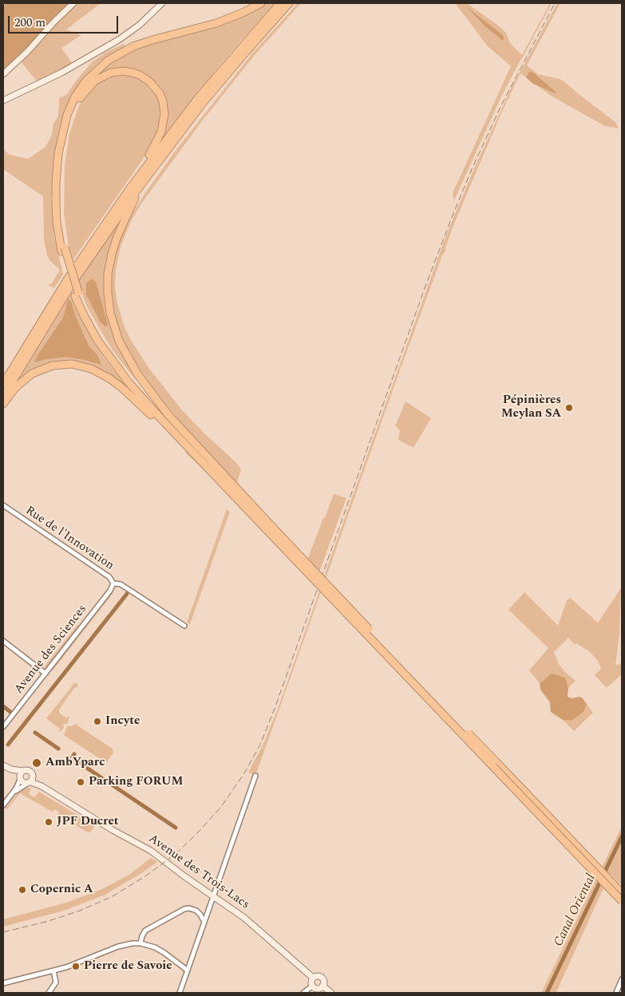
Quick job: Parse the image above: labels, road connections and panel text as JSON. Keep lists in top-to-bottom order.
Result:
{
  "streets": {
    "street": ["Rue de l'Innovation", "Avenue des Sciences", "Avenue des Trois-Lacs"]
  },
  "crossings": [
    ["Rue de l'Innovation", "Avenue des Sciences"]
  ],
  "water": ["Canal Oriental"],
  "places": [
    "Pépinières Meylan SA",
    "Incyte",
    "AmbYparc",
    "Parking FORUM",
    "JPF Ducret",
    "Copernic A",
    "Pierre de Savoie"
  ],
  "scale_bar": "200 m"
}
